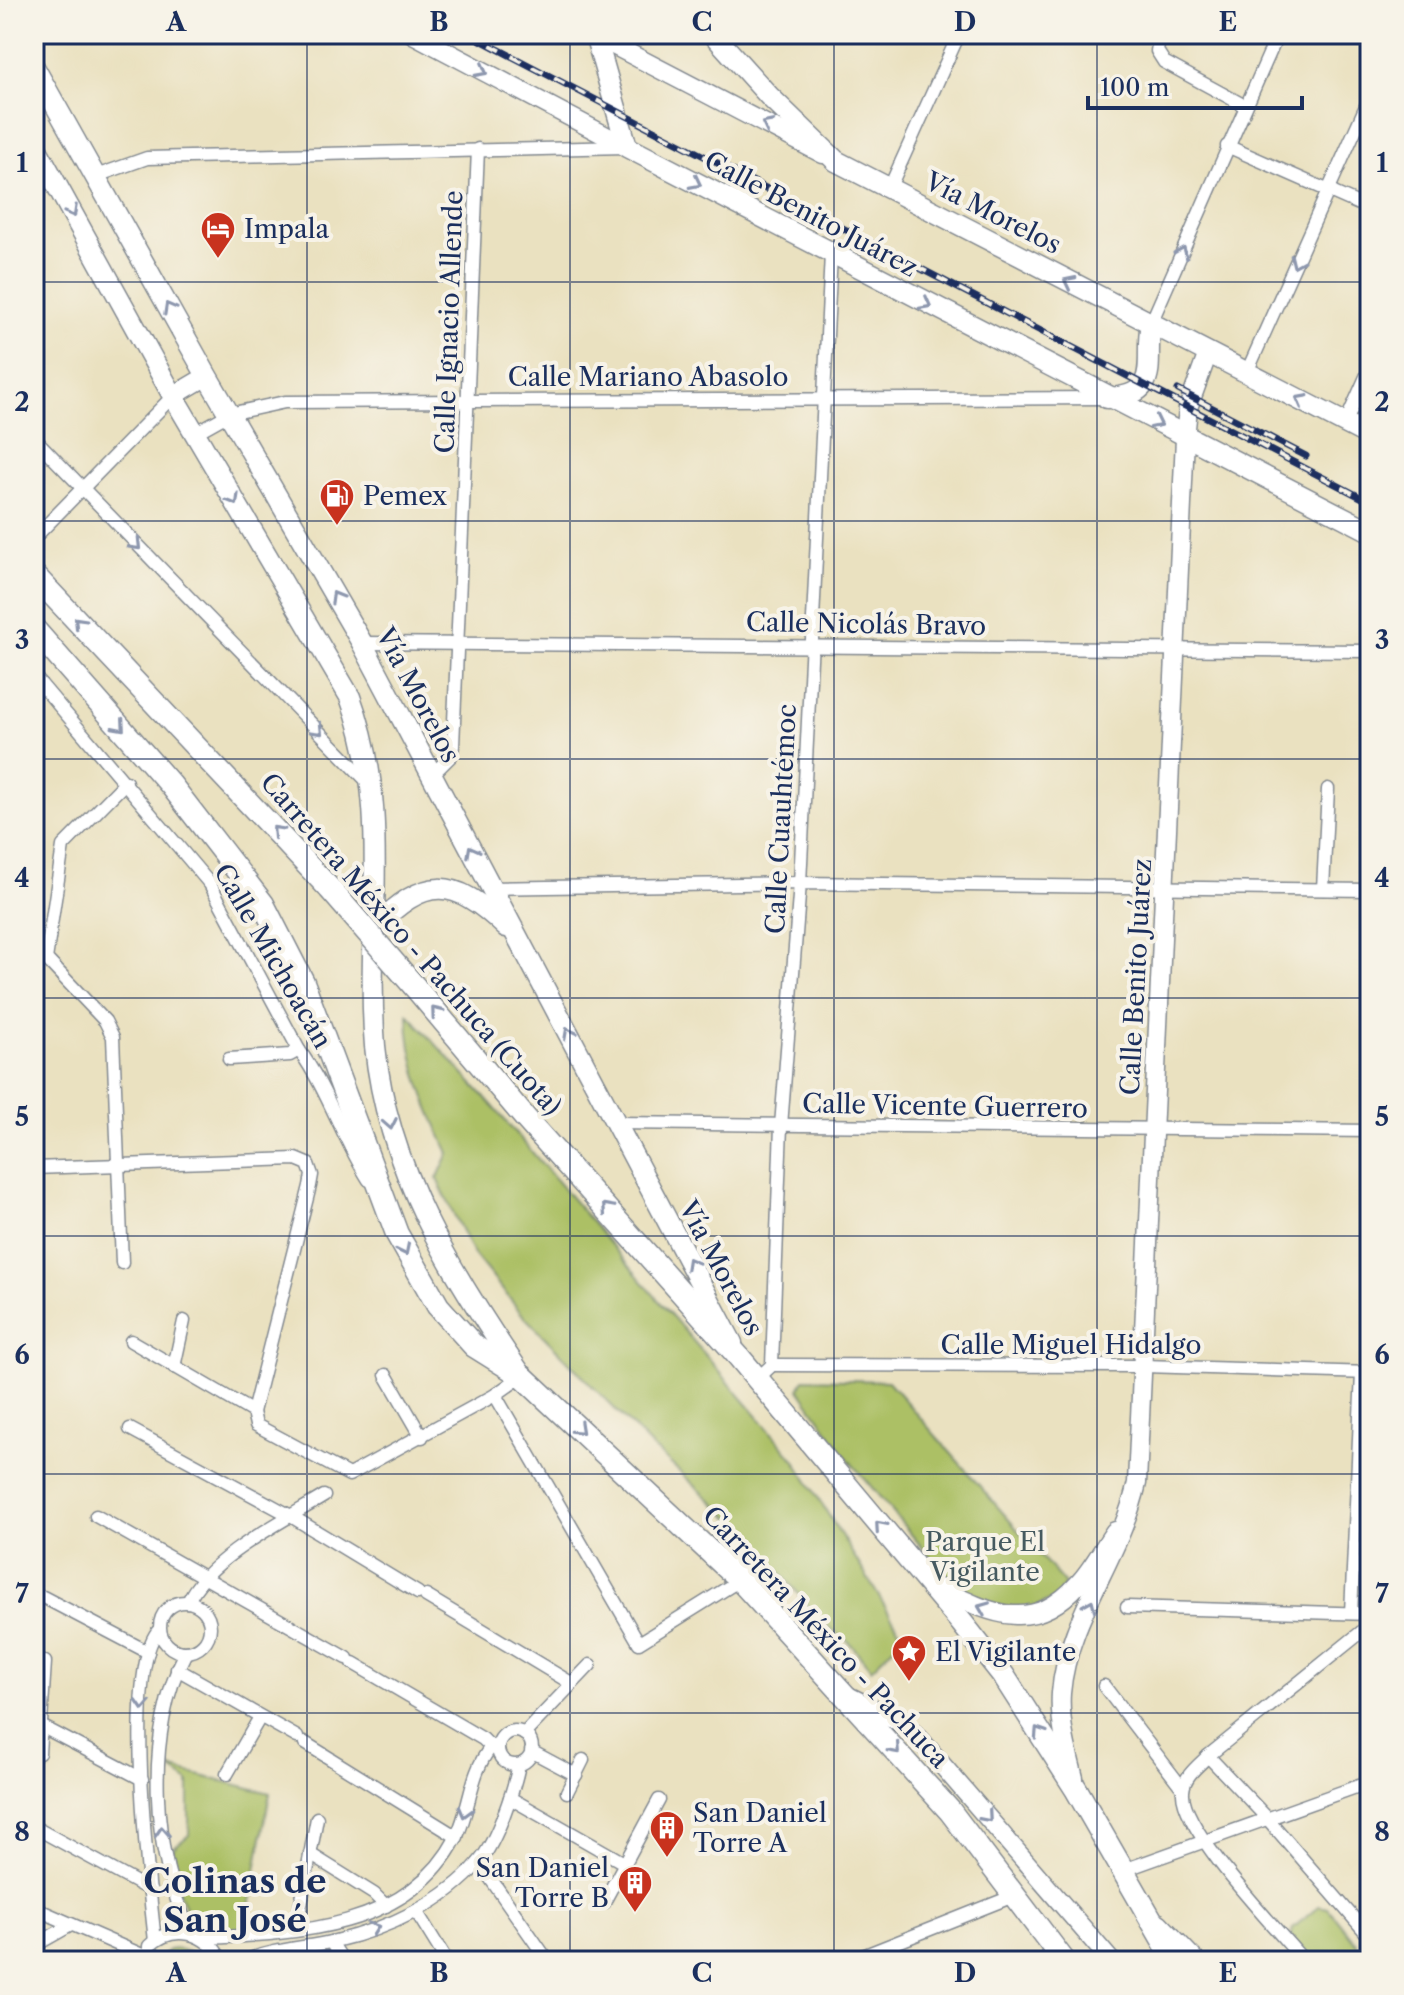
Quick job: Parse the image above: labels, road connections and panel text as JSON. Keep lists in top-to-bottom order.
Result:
{
  "streets": {
    "highway": ["Carretera México - Pachuca (Cuota)", "Carretera México - Pachuca"],
    "main road": ["Vía Morelos", "Calle Benito Juárez"],
    "street": [
      "Calle Ignacio Allende",
      "Calle Mariano Abasolo",
      "Calle Nicolás Bravo",
      "Calle Cuauhtémoc",
      "Calle Michoacán",
      "Calle Vicente Guerrero",
      "Calle Miguel Hidalgo"
    ]
  },
  "crossings": [
    ["Vía Morelos", "Calle Benito Juárez"],
    ["Vía Morelos", "Calle Ignacio Allende"],
    ["Vía Morelos", "Calle Mariano Abasolo"],
    ["Vía Morelos", "Calle Nicolás Bravo"],
    ["Vía Morelos", "Carretera México - Pachuca (Cuota)"],
    ["Vía Morelos", "Calle Vicente Guerrero"],
    ["Calle Benito Juárez", "Calle Mariano Abasolo"],
    ["Calle Benito Juárez", "Calle Nicolás Bravo"],
    ["Calle Benito Juárez", "Calle Cuauhtémoc"],
    ["Calle Benito Juárez", "Calle Vicente Guerrero"],
    ["Calle Benito Juárez", "Calle Miguel Hidalgo"],
    ["Calle Ignacio Allende", "Calle Mariano Abasolo"],
    ["Calle Ignacio Allende", "Calle Nicolás Bravo"],
    ["Calle Mariano Abasolo", "Calle Cuauhtémoc"],
    ["Calle Nicolás Bravo", "Calle Cuauhtémoc"],
    ["Calle Cuauhtémoc", "Calle Vicente Guerrero"],
    ["Calle Cuauhtémoc", "Calle Miguel Hidalgo"]
  ],
  "one_way": ["Vía Morelos"],
  "districts": ["Colinas de San José"],
  "parks": ["Parque El Vigilante"],
  "places": {
    "hotel": ["Impala"],
    "fuel station": ["Pemex"],
    "place": ["El Vigilante"],
    "building": ["San Daniel Torre A", "San Daniel Torre B"]
  },
  "scale_bar": "100 m",
  "grid": {
    "columns": [
      "A",
      "B",
      "C",
      "D",
      "E"
    ],
    "rows": [
      "1",
      "2",
      "3",
      "4",
      "5",
      "6",
      "7",
      "8"
    ]
  }
}
